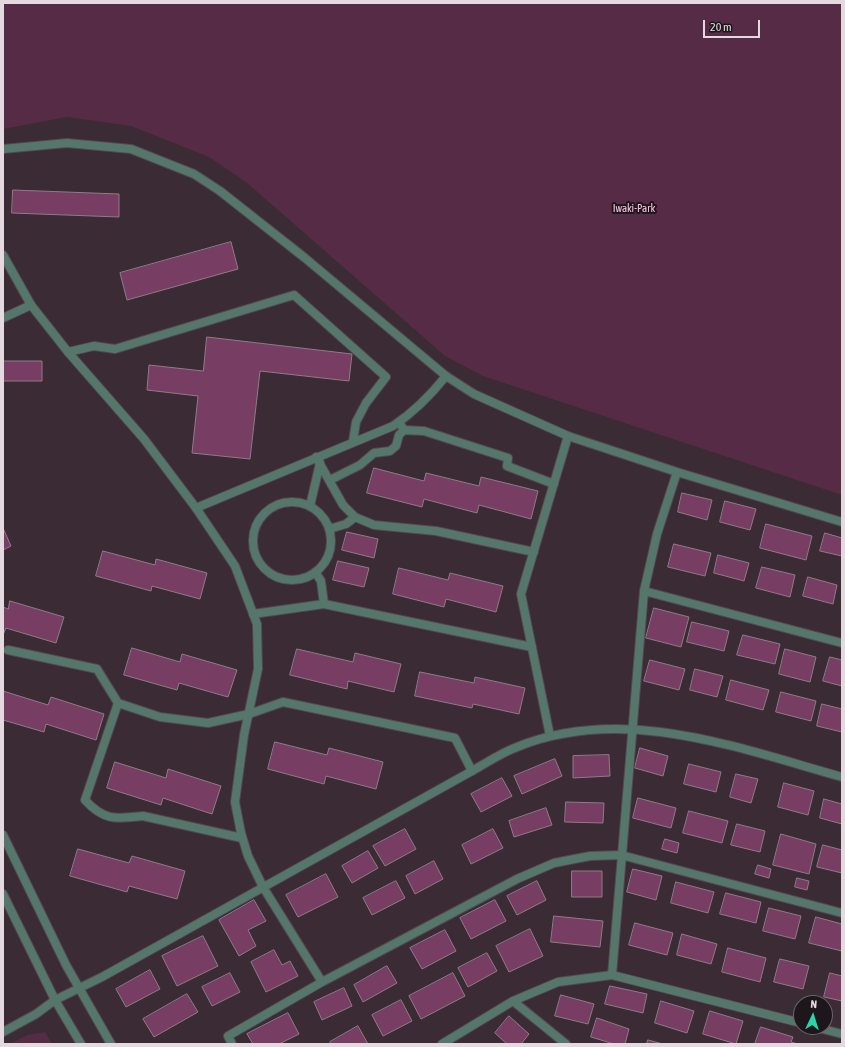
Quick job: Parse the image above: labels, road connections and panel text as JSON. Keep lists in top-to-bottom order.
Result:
{
  "parks": ["Iwaki-Park"],
  "scale_bar": "20 m",
  "north": "top"
}
